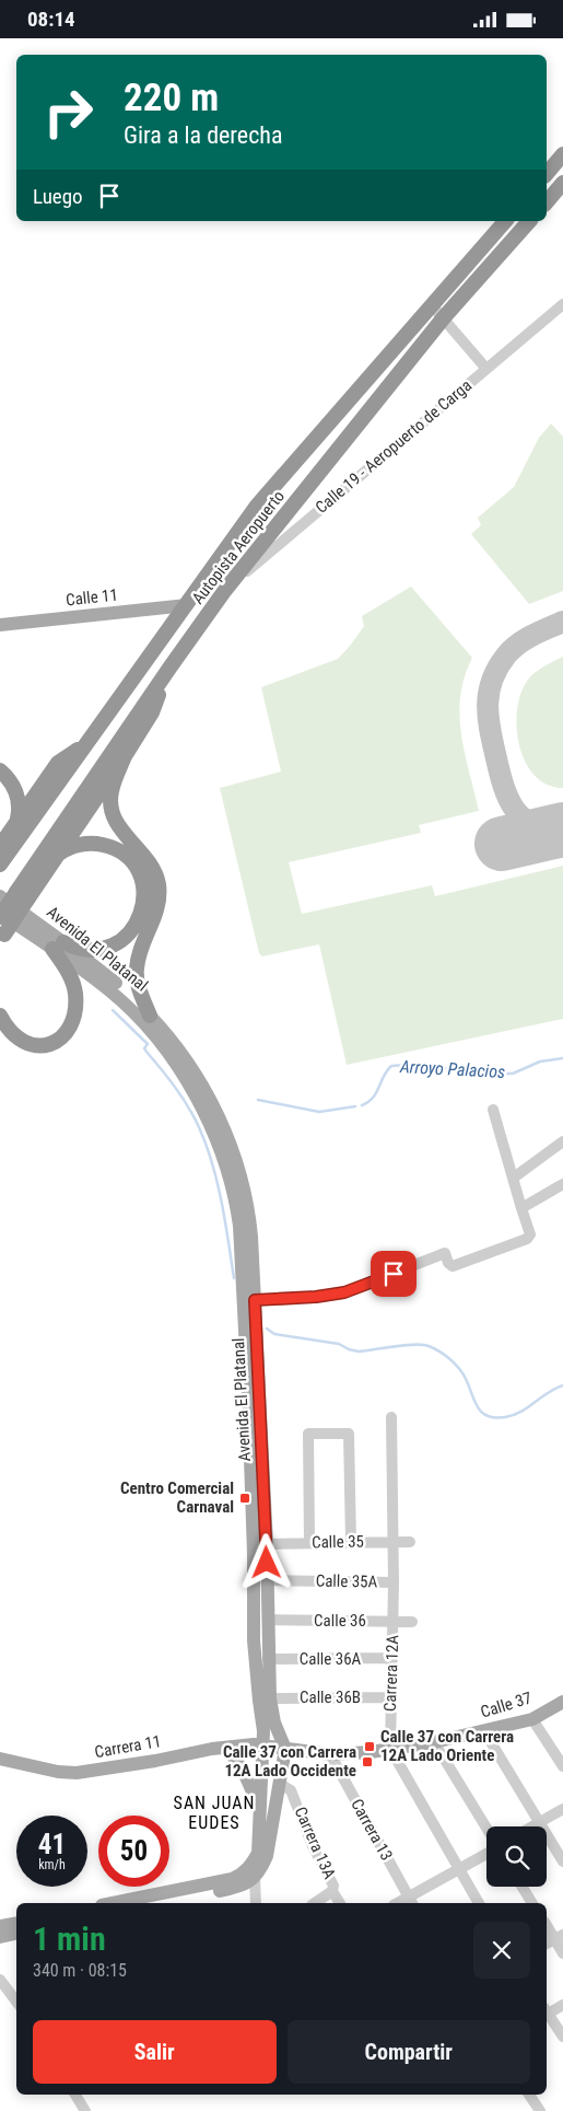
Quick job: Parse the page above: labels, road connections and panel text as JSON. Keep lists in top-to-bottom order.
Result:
{
  "streets": {
    "highway": ["Autopista Aeropuerto"],
    "main road": [
      "Calle 11",
      "Avenida El Platanal",
      "Calle 37",
      "Carrera 11"
    ],
    "street": [
      "Calle 19 - Aeropuerto de Carga",
      "Calle 35",
      "Calle 35A",
      "Calle 36",
      "Calle 36A",
      "Carrera 12A",
      "Calle 36B",
      "Carrera 13",
      "Carrera 13A"
    ]
  },
  "crossings": [
    ["Calle 19 - Aeropuerto de Carga", "Autopista Aeropuerto"],
    ["Autopista Aeropuerto", "Calle 11"],
    ["Avenida El Platanal", "Calle 35"],
    ["Avenida El Platanal", "Calle 35A"],
    ["Avenida El Platanal", "Calle 36"],
    ["Avenida El Platanal", "Calle 36A"],
    ["Avenida El Platanal", "Calle 36B"],
    ["Avenida El Platanal", "Calle 37"],
    ["Avenida El Platanal", "Carrera 11"],
    ["Avenida El Platanal", "Carrera 13A"],
    ["Calle 35", "Carrera 12A"],
    ["Calle 35A", "Carrera 12A"],
    ["Calle 36", "Carrera 12A"],
    ["Calle 36A", "Carrera 12A"],
    ["Carrera 12A", "Calle 36B"],
    ["Carrera 12A", "Calle 37"],
    ["Calle 37", "Carrera 11"],
    ["Calle 37", "Carrera 13"]
  ],
  "districts": ["SAN JUAN EUDES"],
  "water": ["Arroyo Palacios"],
  "places": {
    "transit": ["Centro Comercial Carnaval", "Calle 37 con Carrera 12A Lado Oriente", "Calle 37 con Carrera 12A Lado Occidente"]
  },
  "page": {
    "status": "08:14",
    "turn": ["220 m", "Gira a la derecha"],
    "then": "Luego",
    "speed": "41 km/h",
    "limit": "50",
    "heading": ["1 min", "340 m · 08:15"],
    "buttons": ["Salir", "Compartir"]
  }
}
